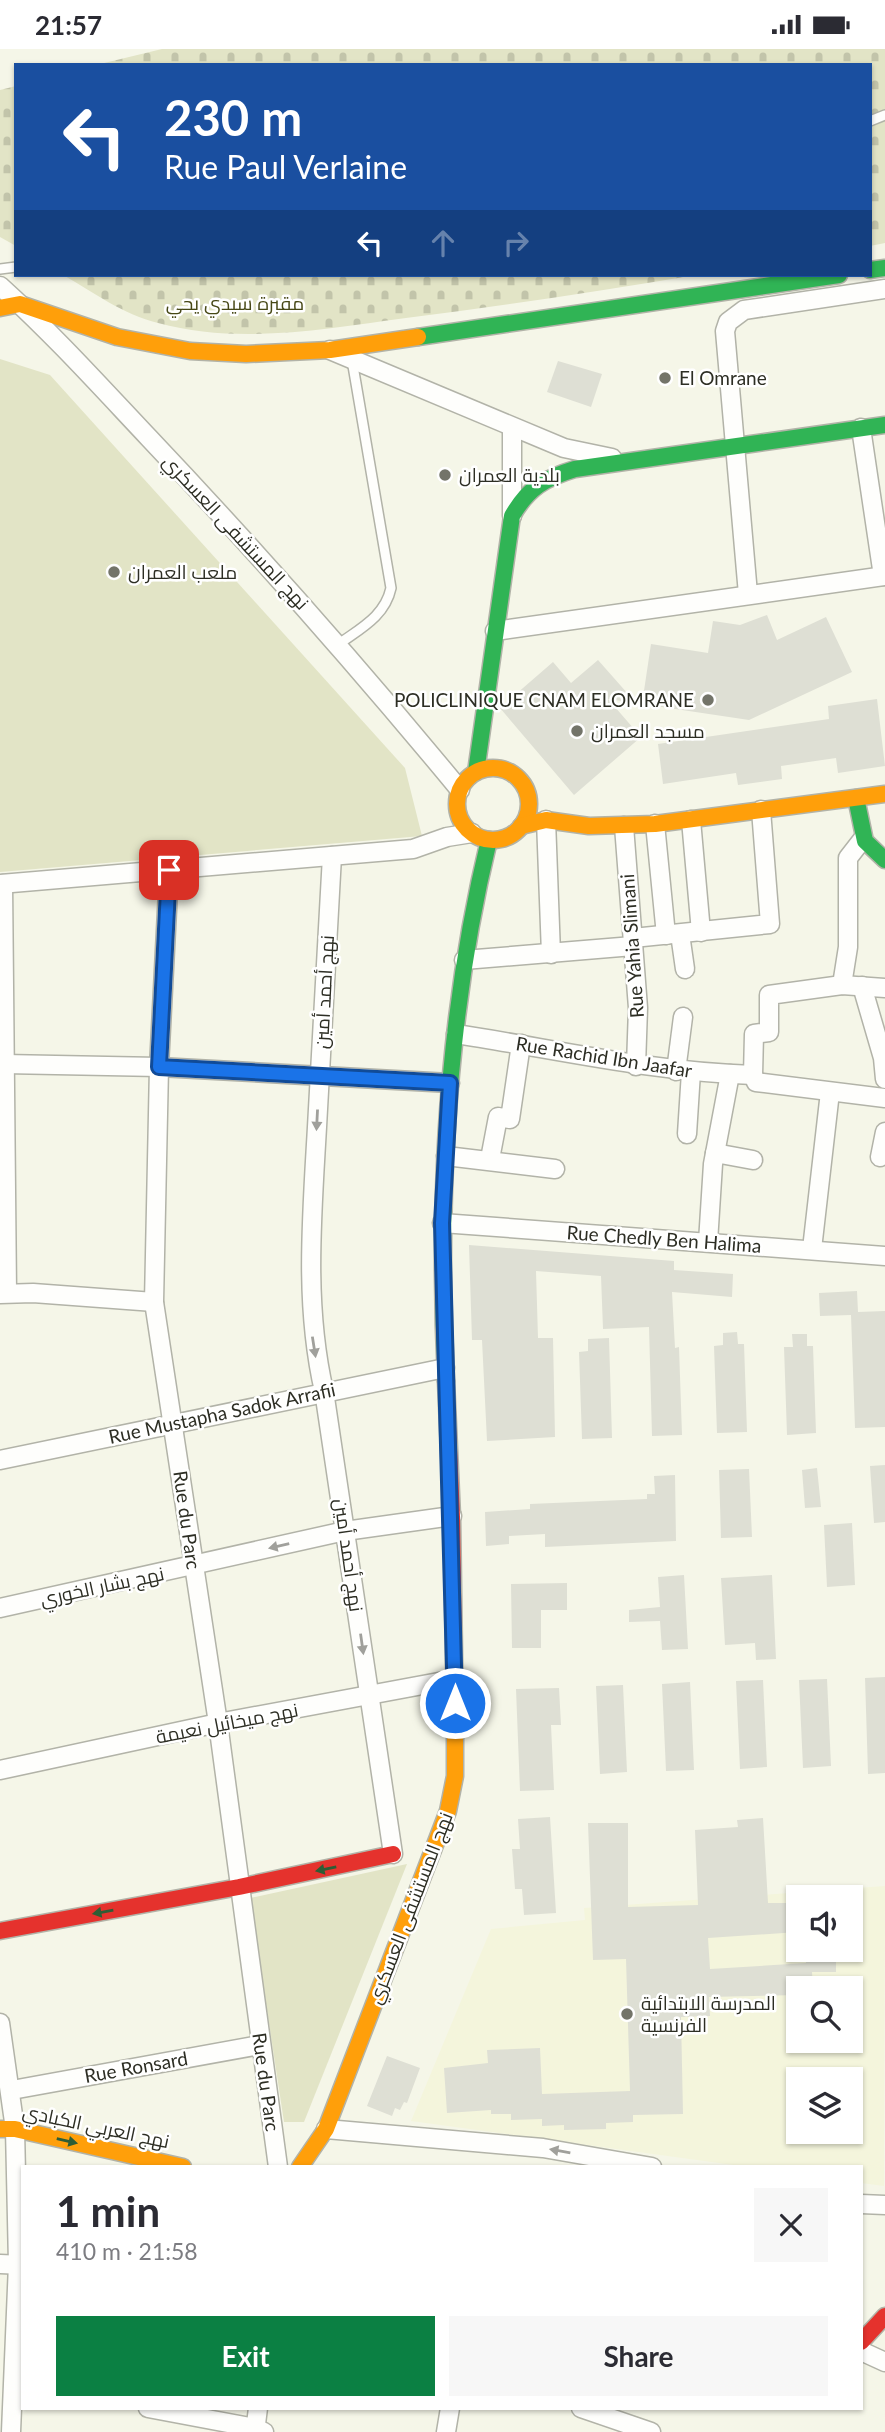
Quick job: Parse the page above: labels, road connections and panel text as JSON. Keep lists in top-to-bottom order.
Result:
{
  "streets": {
    "street": [
      "نهج المستشفى العسكري",
      "Rue Yahia Slimani",
      "نهج أحمد أمين",
      "Rue Rachid Ibn Jaafar",
      "Rue Chedly Ben Halima",
      "Rue Mustapha Sadok Arrafii",
      "Rue du Parc",
      "نهج بشار الخوري",
      "نهج ميخائيل نعيمة",
      "Rue Ronsard",
      "نهج العربي الكبادي"
    ]
  },
  "crossings": [
    ["نهج المستشفى العسكري", "Rue Rachid Ibn Jaafar"],
    ["نهج المستشفى العسكري", "Rue Chedly Ben Halima"],
    ["نهج المستشفى العسكري", "Rue Mustapha Sadok Arrafii"],
    ["نهج المستشفى العسكري", "نهج بشار الخوري"],
    ["نهج المستشفى العسكري", "نهج ميخائيل نعيمة"],
    ["Rue Yahia Slimani", "Rue Rachid Ibn Jaafar"],
    ["نهج أحمد أمين", "Rue Mustapha Sadok Arrafii"],
    ["نهج أحمد أمين", "Rue du Parc"],
    ["نهج أحمد أمين", "نهج بشار الخوري"],
    ["نهج أحمد أمين", "نهج ميخائيل نعيمة"],
    ["Rue Mustapha Sadok Arrafii", "Rue du Parc"],
    ["Rue du Parc", "نهج بشار الخوري"],
    ["Rue du Parc", "نهج ميخائيل نعيمة"],
    ["Rue du Parc", "Rue Ronsard"]
  ],
  "one_way": ["نهج العربي الكبادي"],
  "parks": ["مقبرة سيدي يحي"],
  "places": [
    "El Omrane",
    "بلدية العمران",
    "ملعب العمران",
    "POLICLINIQUE CNAM ELOMRANE",
    "مسجد العمران",
    "المدرسة الابتدائية الفرنسية"
  ],
  "page": {
    "status": "21:57",
    "turn": ["230 m", "Rue Paul Verlaine"],
    "heading": ["1 min", "410 m · 21:58"],
    "buttons": ["Exit", "Share"]
  }
}
